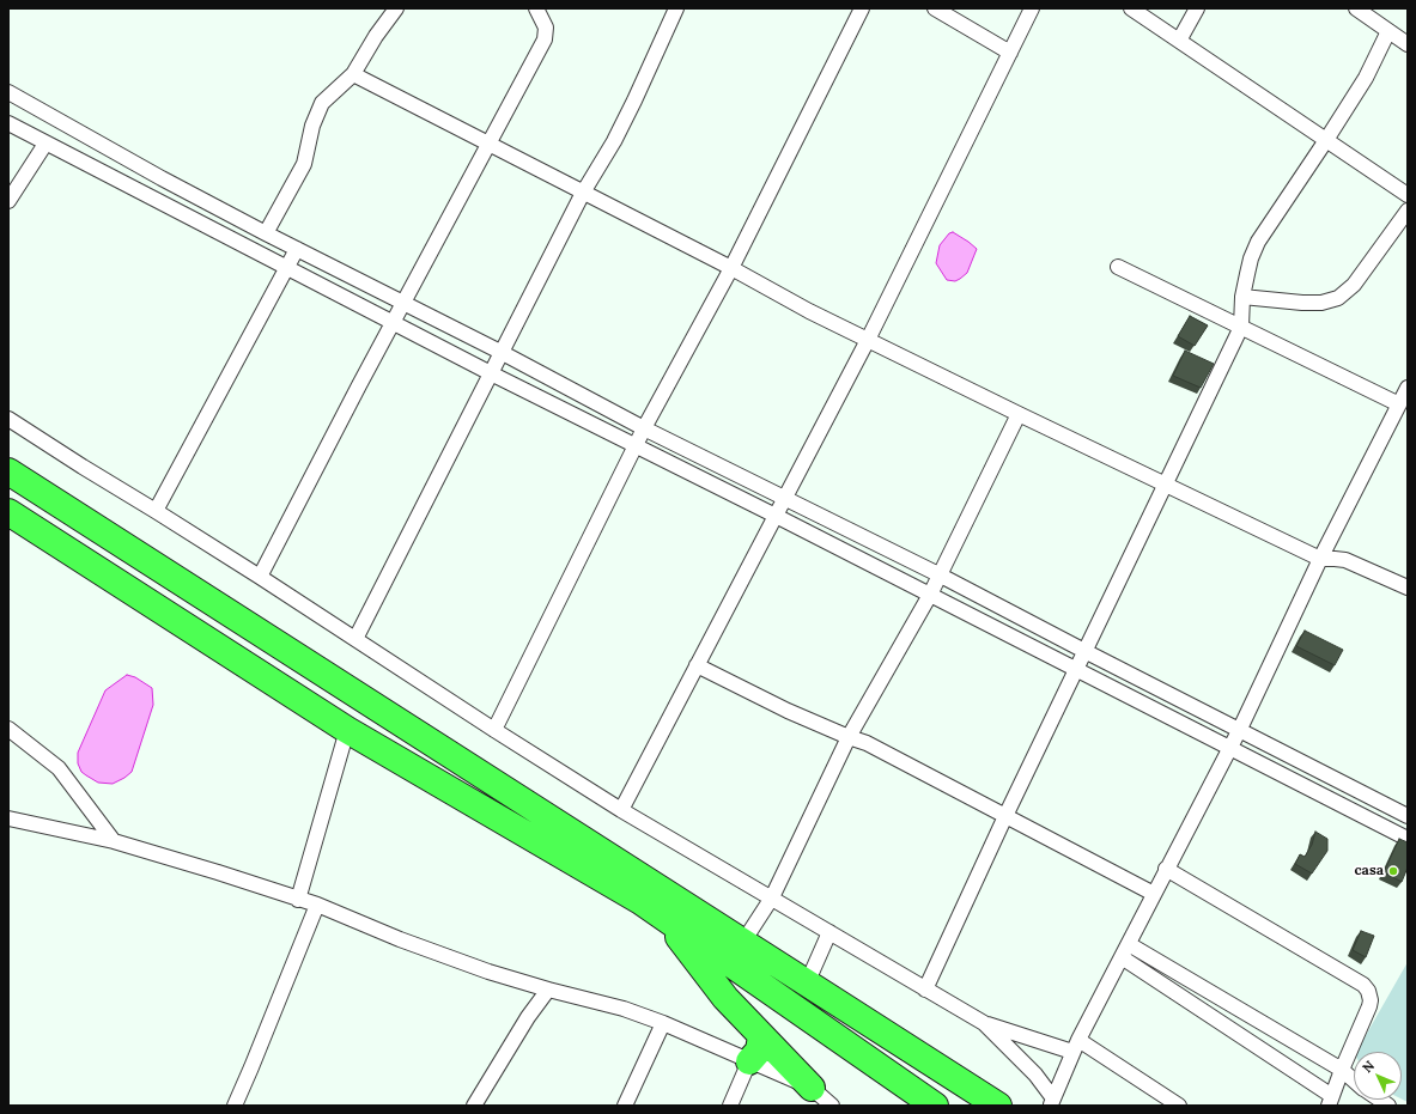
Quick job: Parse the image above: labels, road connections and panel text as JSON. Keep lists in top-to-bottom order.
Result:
{
  "places": ["casa"],
  "north": "top left"
}
